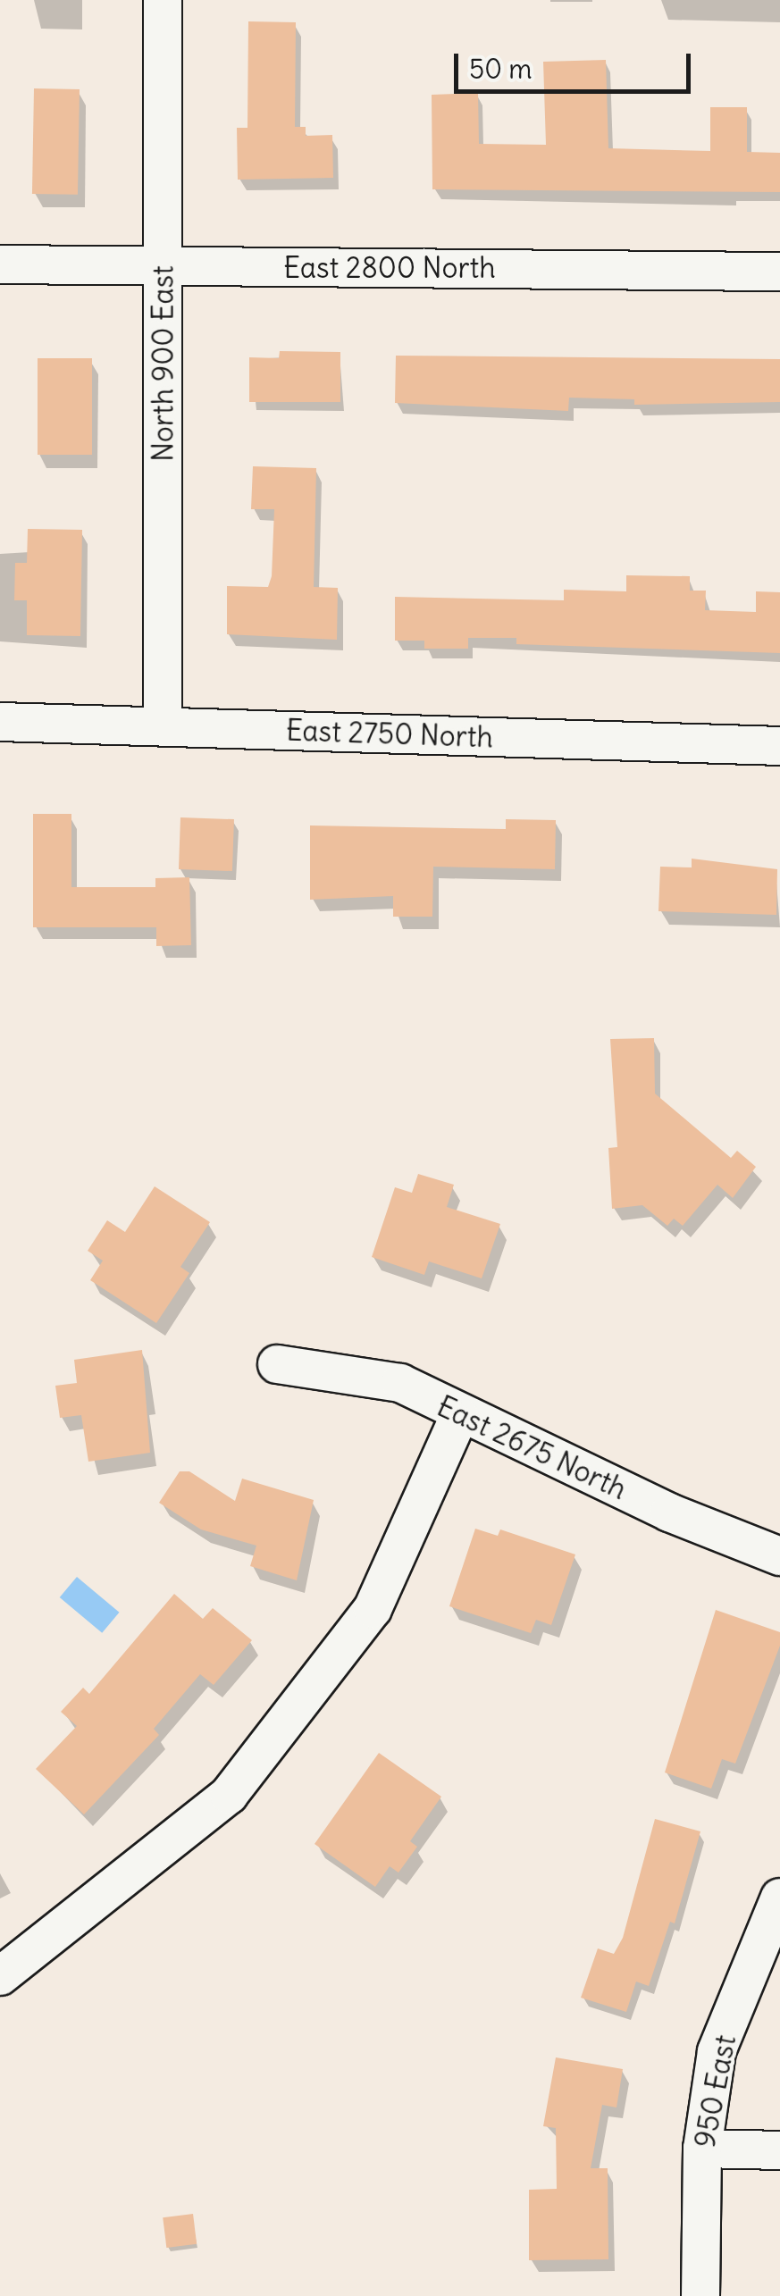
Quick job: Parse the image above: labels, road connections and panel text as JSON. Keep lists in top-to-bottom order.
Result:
{
  "streets": {
    "street": [
      "East 2800 North",
      "North 900 East",
      "East 2750 North",
      "East 2675 North",
      "950 East"
    ]
  },
  "crossings": [
    ["East 2800 North", "North 900 East"],
    ["North 900 East", "East 2750 North"]
  ],
  "scale_bar": "50 m"
}
